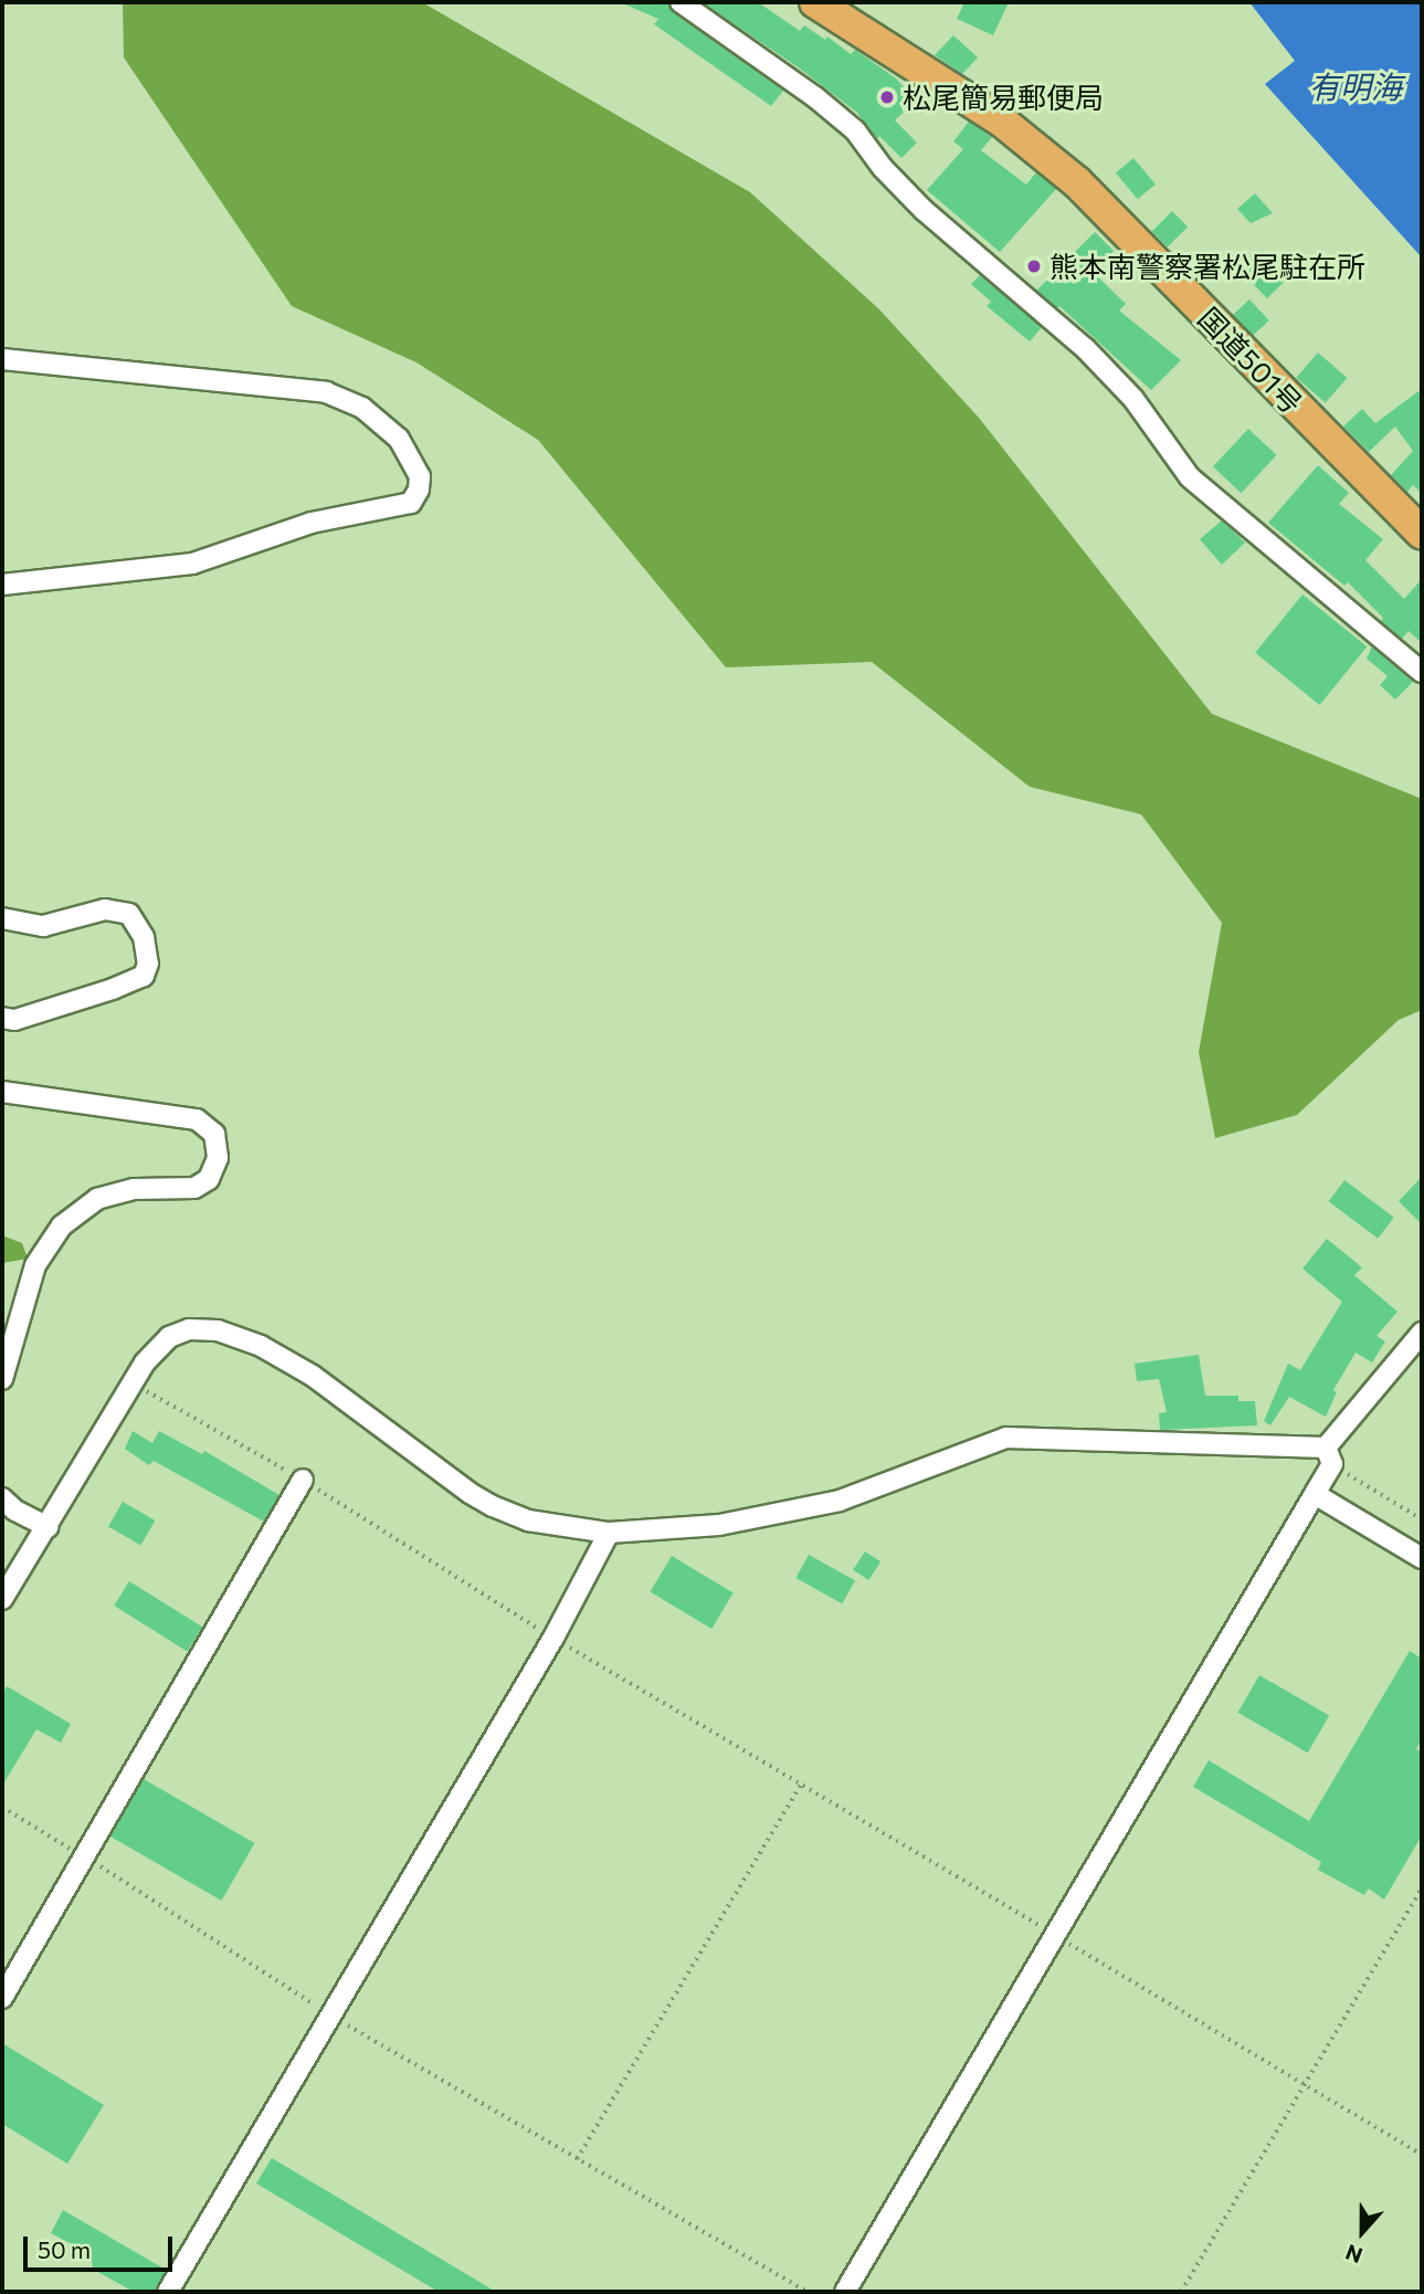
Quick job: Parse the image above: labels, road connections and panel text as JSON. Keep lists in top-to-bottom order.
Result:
{
  "streets": {
    "highway": ["国道501号"]
  },
  "water": ["有明海"],
  "places": ["松尾簡易郵便局", "熊本南警察署松尾駐在所"],
  "scale_bar": "50 m",
  "north": "bottom"
}
